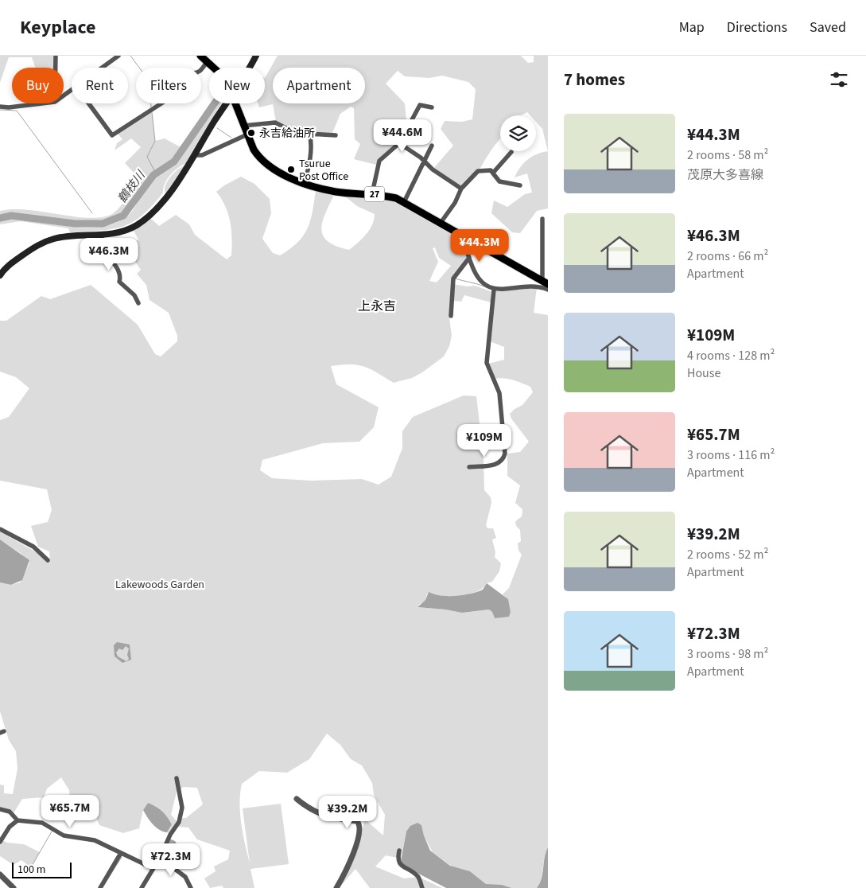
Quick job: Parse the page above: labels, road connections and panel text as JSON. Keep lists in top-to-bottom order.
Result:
{
  "streets": {
    "main road": ["27"]
  },
  "districts": ["上永吉"],
  "water": ["鶴枝川"],
  "parks": ["Lakewoods Garden"],
  "places": ["永吉給油所", "Tsurue Post Office"],
  "scale_bar": "100 m",
  "page": {
    "header": "Keyplace",
    "nav": ["Map", "Directions", "Saved"],
    "heading": "7 homes",
    "chip": [
      "Buy",
      "Rent",
      "Filters",
      "New",
      "Apartment"
    ],
    "list": [
      {
        "name": "¥44.3M",
        "note": "2 rooms · 58 m² · 茂原大多喜線"
      },
      {
        "name": "¥46.3M",
        "note": "2 rooms · 66 m² · Apartment"
      },
      {
        "name": "¥109M",
        "note": "4 rooms · 128 m² · House"
      },
      {
        "name": "¥65.7M",
        "note": "3 rooms · 116 m² · Apartment"
      },
      {
        "name": "¥39.2M",
        "note": "2 rooms · 52 m² · Apartment"
      },
      {
        "name": "¥72.3M",
        "note": "3 rooms · 98 m² · Apartment"
      }
    ],
    "price": [
      "¥44.6M",
      "¥44.3M",
      "¥46.3M",
      "¥109M",
      "¥65.7M",
      "¥39.2M",
      "¥72.3M"
    ],
    "scale": "100 m"
  }
}
